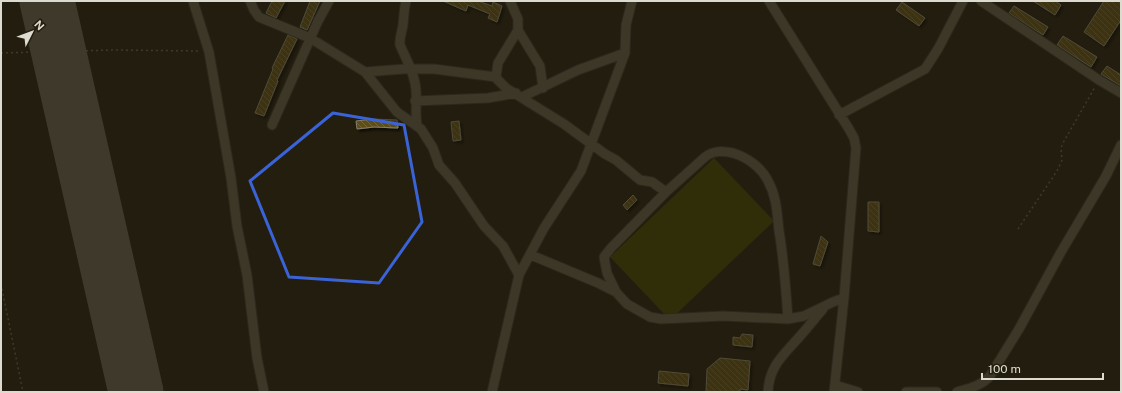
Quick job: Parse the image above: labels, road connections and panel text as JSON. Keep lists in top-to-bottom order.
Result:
{
  "scale_bar": "100 m",
  "north": "top right"
}
